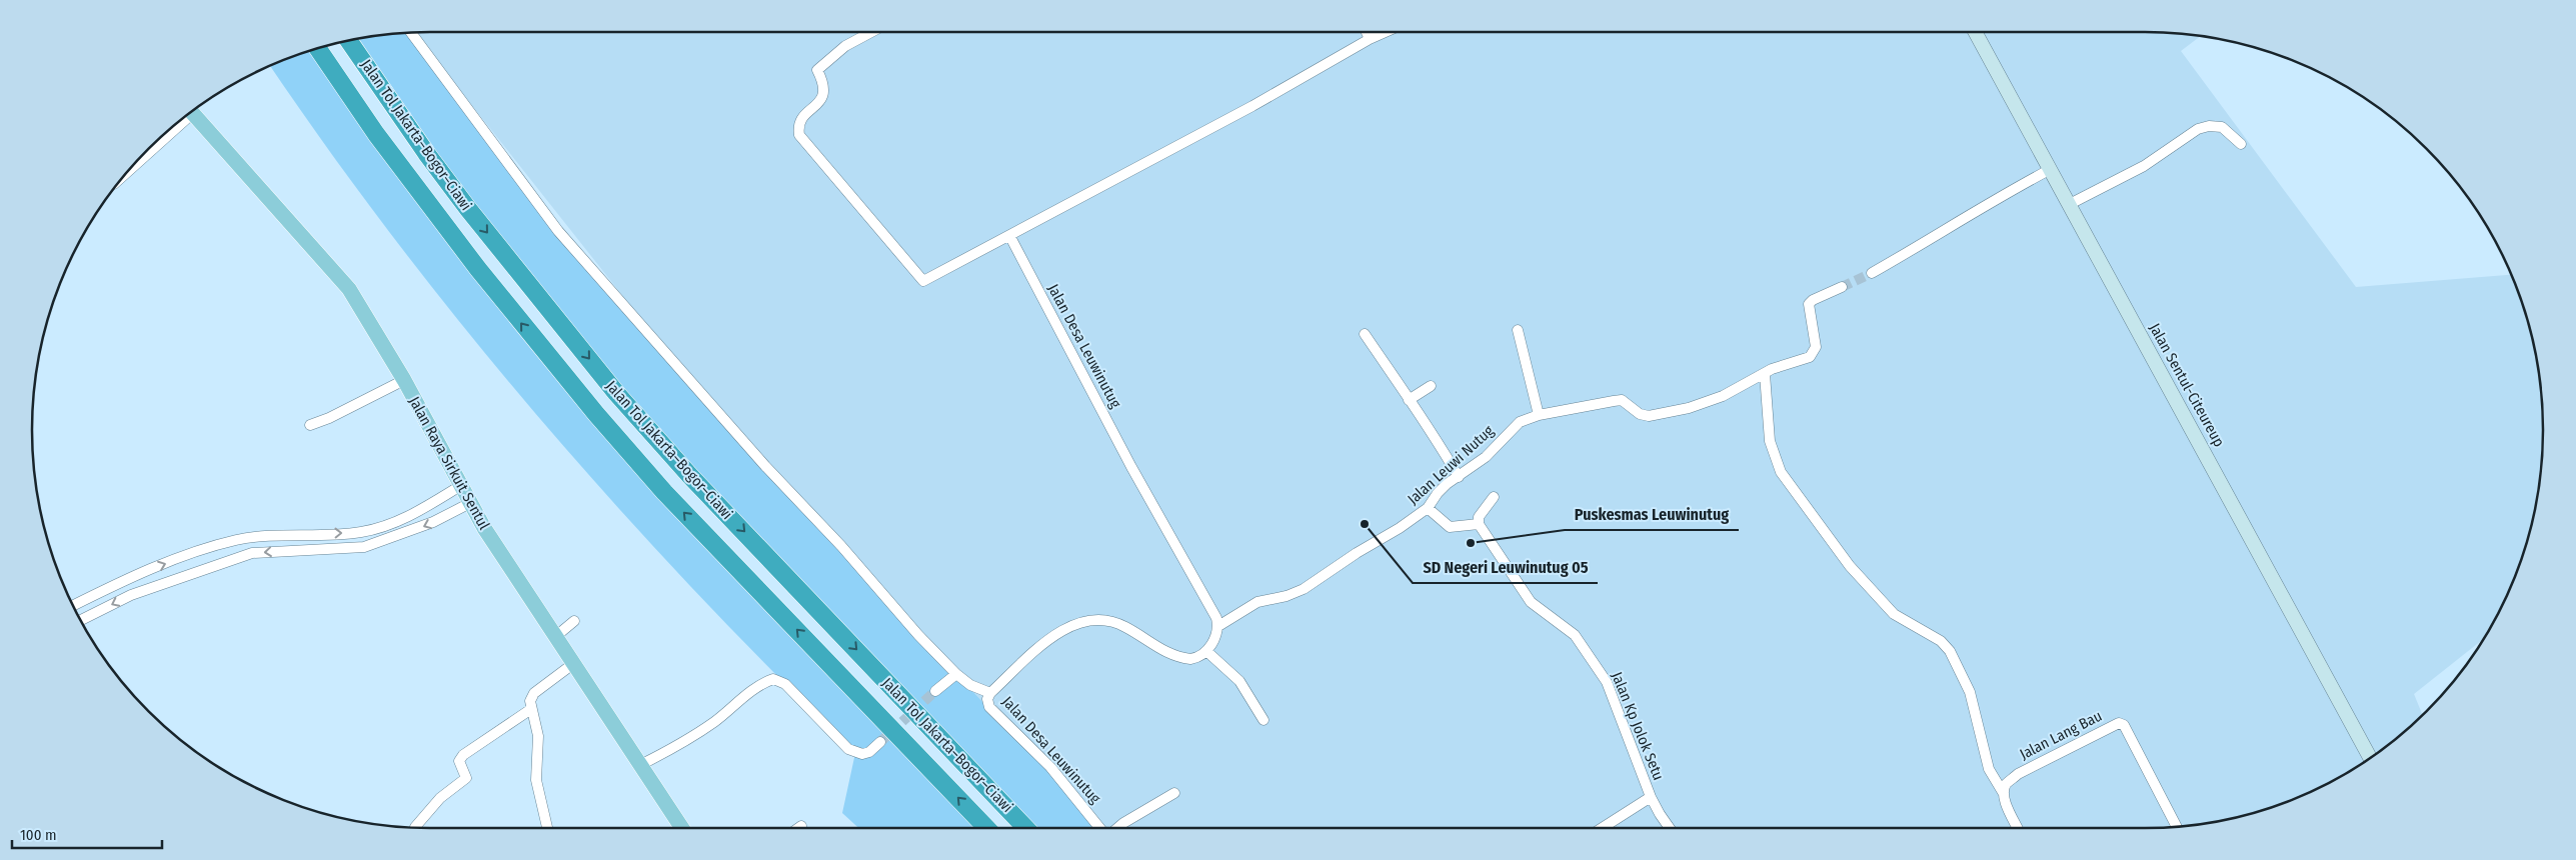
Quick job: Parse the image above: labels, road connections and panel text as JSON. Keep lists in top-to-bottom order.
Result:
{
  "streets": {
    "highway": ["Jalan Tol Jakarta–Bogor–Ciawi"],
    "main road": ["Jalan Raya Sirkuit Sentul"],
    "street": [
      "Jalan Desa Leuwinutug",
      "Jalan Sentul-Citeureup",
      "Jalan Leuwi Nutug",
      "Jalan Kp Jolok Setu",
      "Jalan Lang Bau"
    ]
  },
  "crossings": [
    ["Jalan Desa Leuwinutug", "Jalan Leuwi Nutug"]
  ],
  "places": ["SD Negeri Leuwinutug 05", "Puskesmas Leuwinutug"],
  "scale_bar": "100 m"
}
